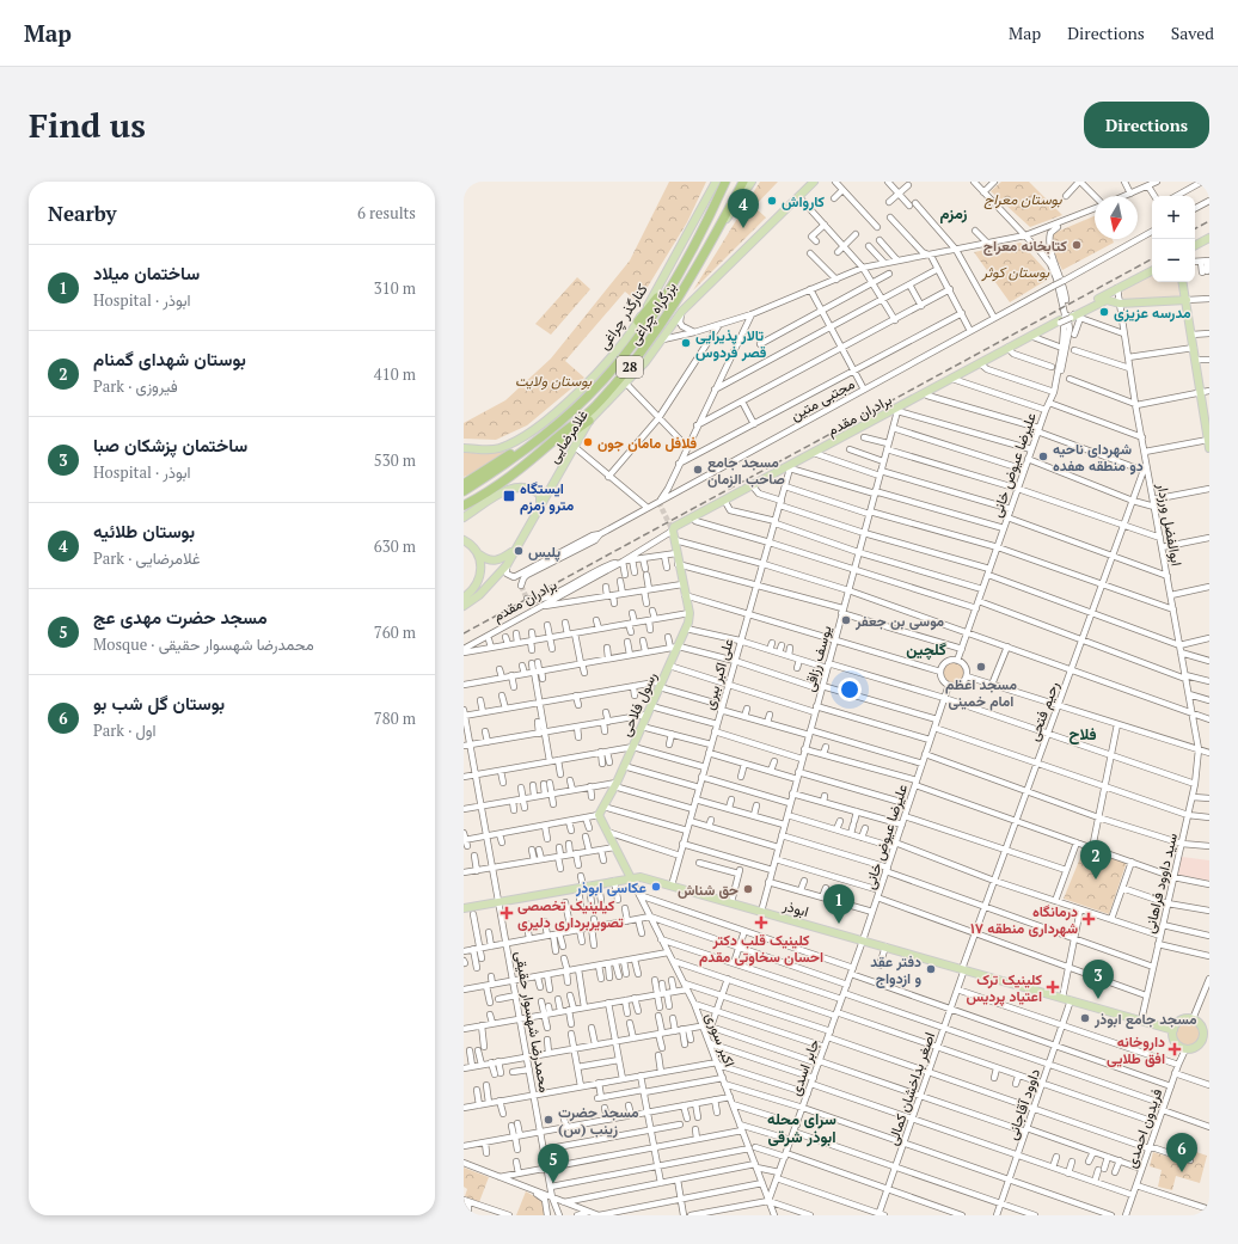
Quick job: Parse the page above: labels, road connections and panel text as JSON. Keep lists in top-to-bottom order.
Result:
{
  "streets": {
    "highway": ["بزرگراه چراغی", "28"],
    "main road": [
      "کنارگذر چراغی",
      "برادران مقدم",
      "غلامرضایی",
      "رسول فلاحی",
      "ابوذر"
    ],
    "street": [
      "مجتبی متین",
      "علیرضا عیوض خانی",
      "ابوالفضل ورزدار",
      "یوسف رزاقی",
      "علی اکبر ببری",
      "رحیم فتحی",
      "سید داوود فراهانی",
      "محمدرضا شهسوار حقیقی",
      "اکبر سوری",
      "جابر اسدی",
      "اصغر بداخشان کمالی",
      "داوود آقاجانی",
      "فریدون احمدی"
    ]
  },
  "crossings": [
    ["مجتبی متین", "غلامرضایی"],
    ["برادران مقدم", "یوسف رزاقی"],
    ["برادران مقدم", "علی اکبر ببری"],
    ["برادران مقدم", "رسول فلاحی"],
    ["علیرضا عیوض خانی", "ابوذر"],
    ["علیرضا عیوض خانی", "جابر اسدی"],
    ["ابوالفضل ورزدار", "رحیم فتحی"],
    ["ابوالفضل ورزدار", "سید داوود فراهانی"],
    ["یوسف رزاقی", "ابوذر"],
    ["علی اکبر ببری", "ابوذر"],
    ["رحیم فتحی", "ابوذر"],
    ["رحیم فتحی", "اصغر بداخشان کمالی"],
    ["سید داوود فراهانی", "ابوذر"],
    ["ابوذر", "محمدرضا شهسوار حقیقی"],
    ["ابوذر", "اکبر سوری"],
    ["ابوذر", "جابر اسدی"],
    ["ابوذر", "اصغر بداخشان کمالی"],
    ["ابوذر", "داوود آقاجانی"],
    ["ابوذر", "فریدون احمدی"],
    ["اکبر سوری", "جابر اسدی"]
  ],
  "districts": [
    "زمزم",
    "گلچین",
    "فلاح",
    "سرای محله ابوذر شرقی"
  ],
  "parks": ["بوستان معراج", "بوستان کوثر", "بوستان ولایت"],
  "places": {
    "other": [
      "کارواش",
      "کتابخانه معراج",
      "مدرسه عزیزی",
      "تالار پذیرایی قصر فردوس",
      "فلافل مامان جون",
      "شهردای ناحیه دو منطقه هفده",
      "مسجد جامع صاحب الزمان",
      "پلیس",
      "موسی بن جعفر",
      "مسجد اعظم امام خمینی",
      "عکاسی ابوذر",
      "حق شناش",
      "دفتر عقد و ازدواج",
      "مسجد جامع ابوذر",
      "مسجد حضرت زینب (س)"
    ],
    "transit": ["ایستگاه مترو زمزم"],
    "health": [
      "کیلینیک تخصصی تصویربرداری دلیری",
      "درمانگاه شهرداری منطقه ۱۷",
      "کلینیک قلب دکتر احسان سخاوتی مقدم",
      "کلینیک ترک اعتیاد پردیس",
      "داروخانه افق طلایی"
    ]
  },
  "north": "bottom",
  "page": {
    "header": "Map",
    "nav": ["Map", "Directions", "Saved"],
    "buttons": "Directions",
    "title": "Find us",
    "heading": ["Nearby", "6 results"],
    "pins": [
      "4",
      "2",
      "1",
      "3",
      "6",
      "5"
    ],
    "map_buttons": ["+", "−"],
    "list": [
      {
        "mark": "1",
        "name": "ساختمان میلاد",
        "note": "Hospital · ابوذر",
        "value": "310 m"
      },
      {
        "mark": "2",
        "name": "بوستان شهدای گمنام",
        "note": "Park · فیروزی",
        "value": "410 m"
      },
      {
        "mark": "3",
        "name": "ساختمان پزشکان صبا",
        "note": "Hospital · ابوذر",
        "value": "530 m"
      },
      {
        "mark": "4",
        "name": "بوستان طلائیه",
        "note": "Park · غلامرضایی",
        "value": "630 m"
      },
      {
        "mark": "5",
        "name": "مسجد حضرت مهدی عج",
        "note": "Mosque · محمدرضا شهسوار حقیقی",
        "value": "760 m"
      },
      {
        "mark": "6",
        "name": "بوستان گل شب بو",
        "note": "Park · اول",
        "value": "780 m"
      }
    ]
  }
}
